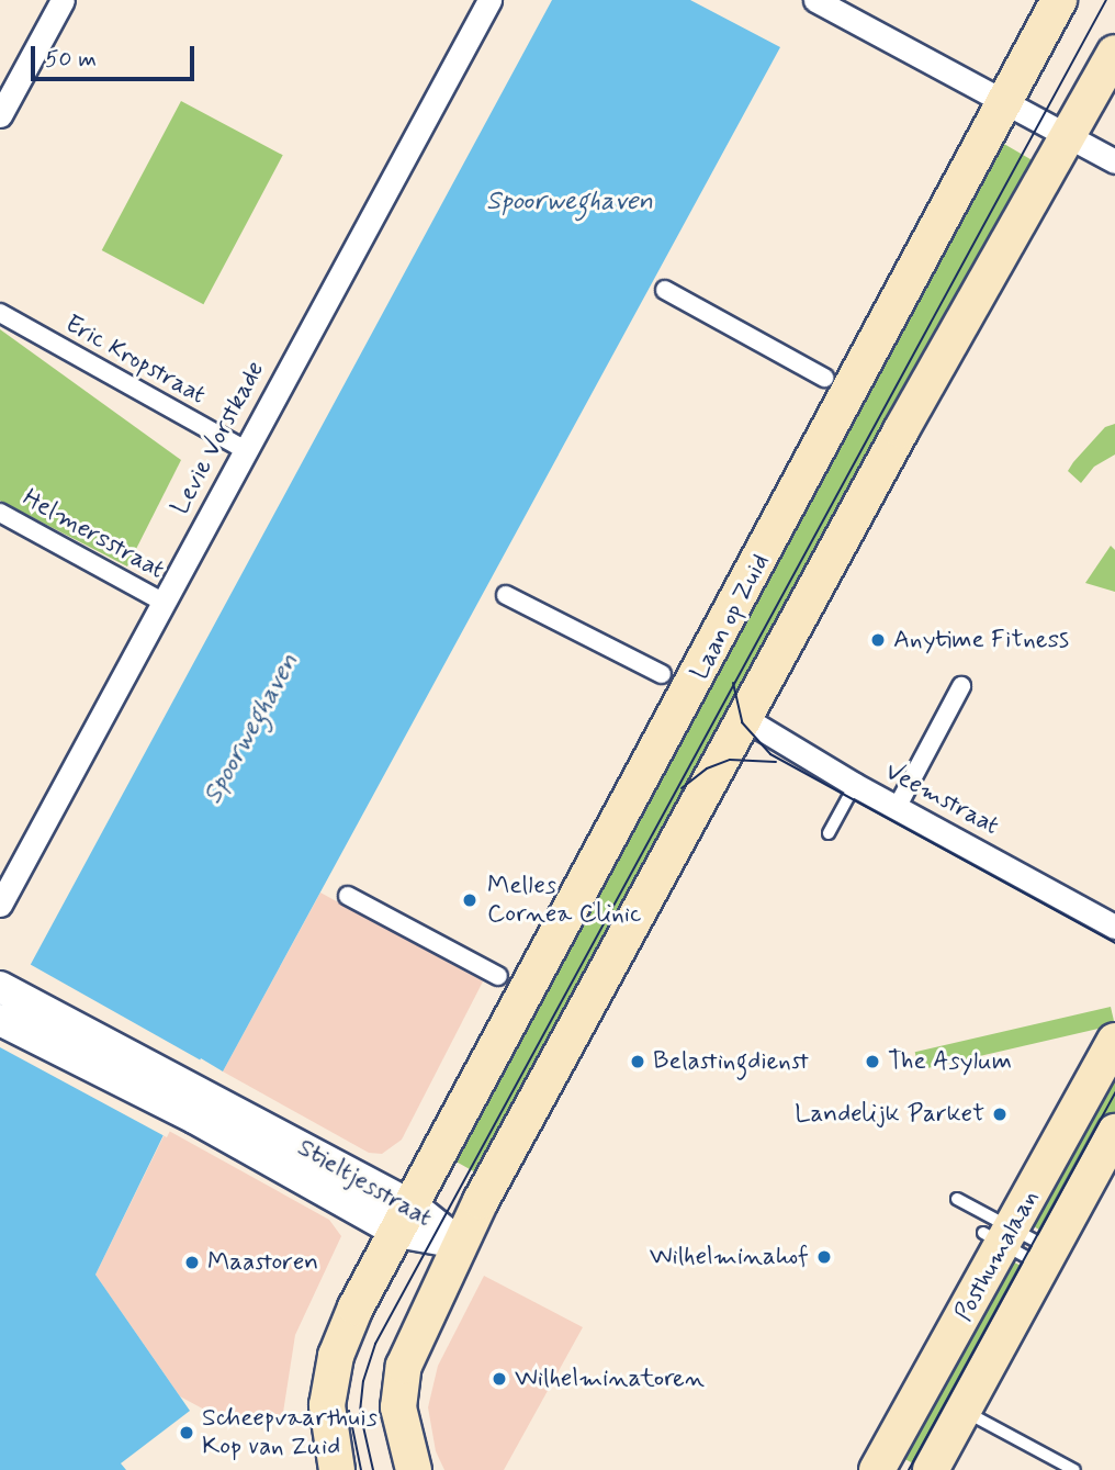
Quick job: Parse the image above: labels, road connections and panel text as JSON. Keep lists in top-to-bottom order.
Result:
{
  "streets": {
    "main road": ["Laan op Zuid", "Posthumalaan"],
    "street": [
      "Eric Kropstraat",
      "Levie Vorstkade",
      "Helmersstraat",
      "Veemstraat",
      "Stieltjesstraat"
    ]
  },
  "crossings": [
    ["Eric Kropstraat", "Levie Vorstkade"],
    ["Levie Vorstkade", "Helmersstraat"],
    ["Laan op Zuid", "Stieltjesstraat"]
  ],
  "water": ["Spoorweghaven"],
  "places": [
    "Anytime Fitness",
    "Melles Cornea Clinic",
    "Belastingdienst",
    "The Asylum",
    "Landelijk Parket",
    "Wilhelminahof",
    "Maastoren",
    "Wilhelminatoren",
    "Scheepvaarthuis Kop van Zuid"
  ],
  "scale_bar": "50 m"
}
